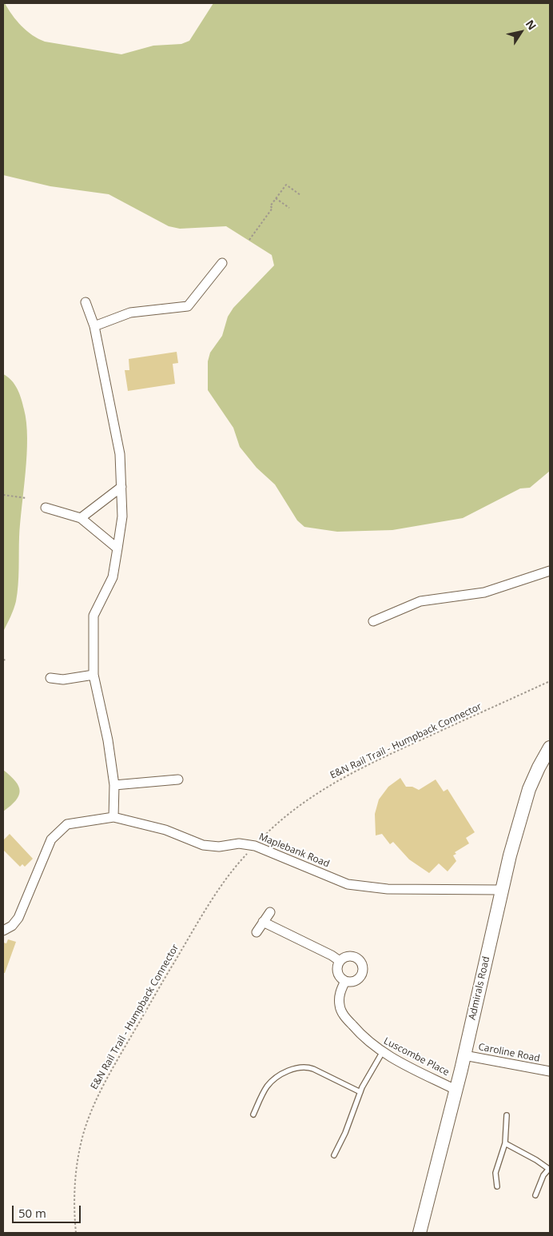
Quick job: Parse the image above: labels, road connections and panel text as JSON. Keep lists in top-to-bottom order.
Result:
{
  "streets": {
    "main road": ["Admirals Road"],
    "street": ["Maplebank Road", "Caroline Road", "Luscombe Place"],
    "path": ["E&N Rail Trail - Humpback Connector"]
  },
  "crossings": [
    ["Maplebank Road", "Admirals Road"],
    ["Admirals Road", "Caroline Road"],
    ["Admirals Road", "Luscombe Place"]
  ],
  "scale_bar": "50 m",
  "north": "top right"
}
